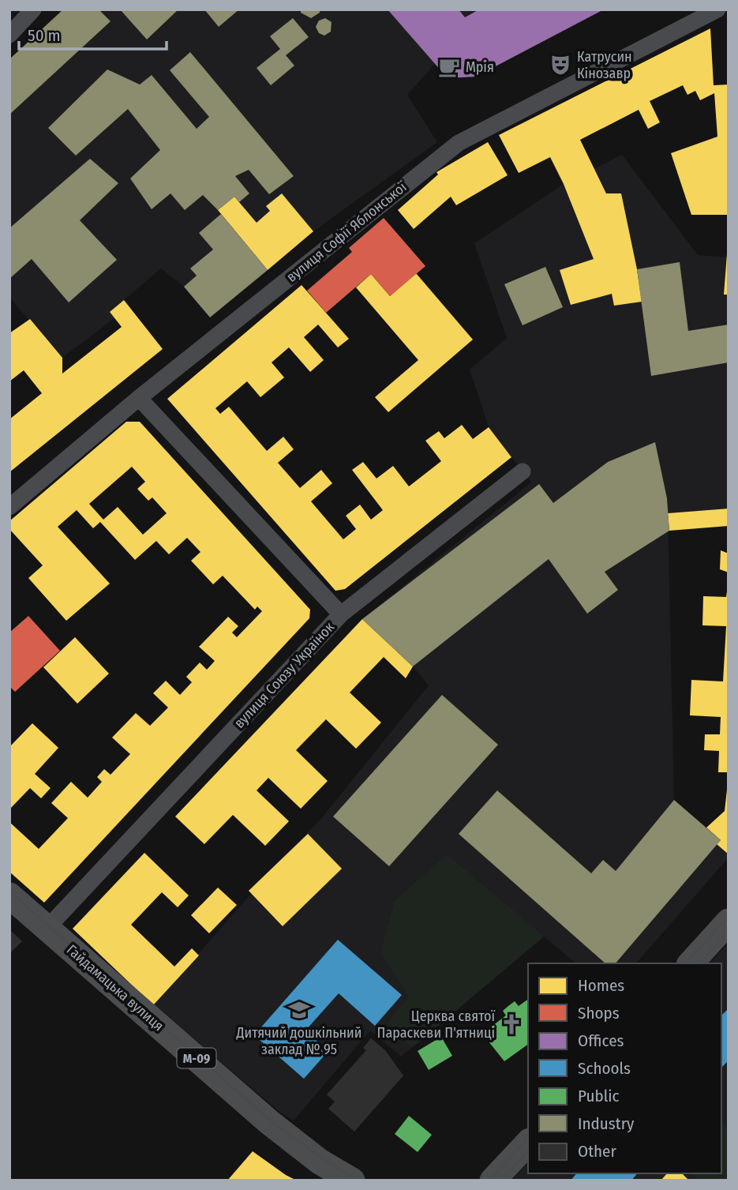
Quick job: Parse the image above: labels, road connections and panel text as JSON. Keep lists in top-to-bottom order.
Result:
{
  "streets": {
    "main road": ["Гайдамацька вулиця", "М-09"],
    "street": ["вулиця Софії Яблонської", "вулиця Союзу Українок"]
  },
  "crossings": [
    ["вулиця Софії Яблонської", "вулиця Союзу Українок"],
    ["вулиця Союзу Українок", "Гайдамацька вулиця"]
  ],
  "places": {
    "theatre": ["Катрусин Кінозавр"],
    "cafe": ["Мрія"],
    "school or university": ["Дитячий дошкільний заклад № 95"],
    "church": ["Церква святої Параскеви П'ятниці"]
  },
  "legend": [
    "Homes",
    "Shops",
    "Offices",
    "Schools",
    "Public",
    "Industry",
    "Other"
  ],
  "scale_bar": "50 m"
}
